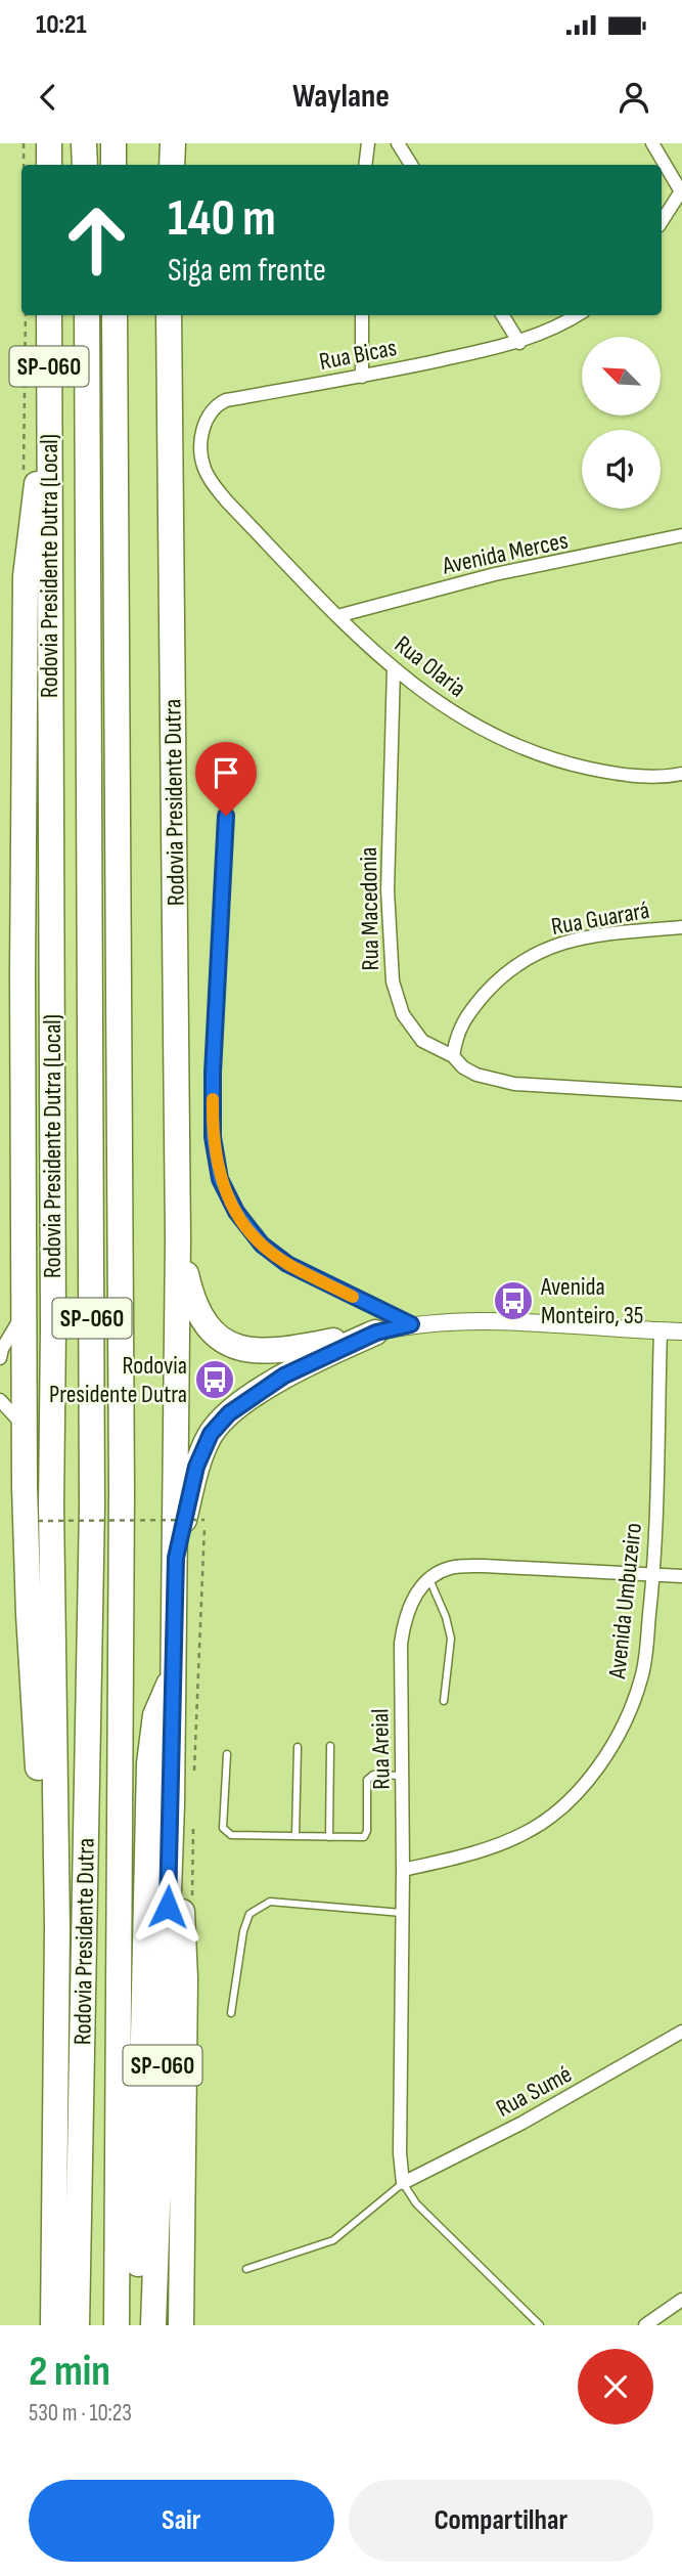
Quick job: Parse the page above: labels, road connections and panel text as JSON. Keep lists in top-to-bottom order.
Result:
{
  "streets": {
    "highway": ["SP-060", "Rodovia Presidente Dutra (Local)", "Rodovia Presidente Dutra"],
    "street": [
      "Rua Bicas",
      "Avenida Merces",
      "Rua Olaria",
      "Rua Macedonia",
      "Rua Guarará",
      "Avenida Umbuzeiro",
      "Rua Areial",
      "Rua Sumé"
    ]
  },
  "crossings": [
    ["Rua Bicas", "Rua Olaria"],
    ["Avenida Merces", "Rua Olaria"],
    ["Rua Olaria", "Rua Macedonia"],
    ["Rua Macedonia", "Rua Guarará"],
    ["Avenida Umbuzeiro", "Rua Areial"],
    ["Rua Areial", "Rua Sumé"]
  ],
  "places": {
    "bus stop": ["Avenida Monteiro, 35", "Rodovia Presidente Dutra"]
  },
  "north": "top left",
  "page": {
    "status": "10:21",
    "header": "Waylane",
    "turn": ["140 m", "Siga em frente"],
    "heading": ["2 min", "530 m · 10:23"],
    "buttons": ["Sair", "Compartilhar"]
  }
}
